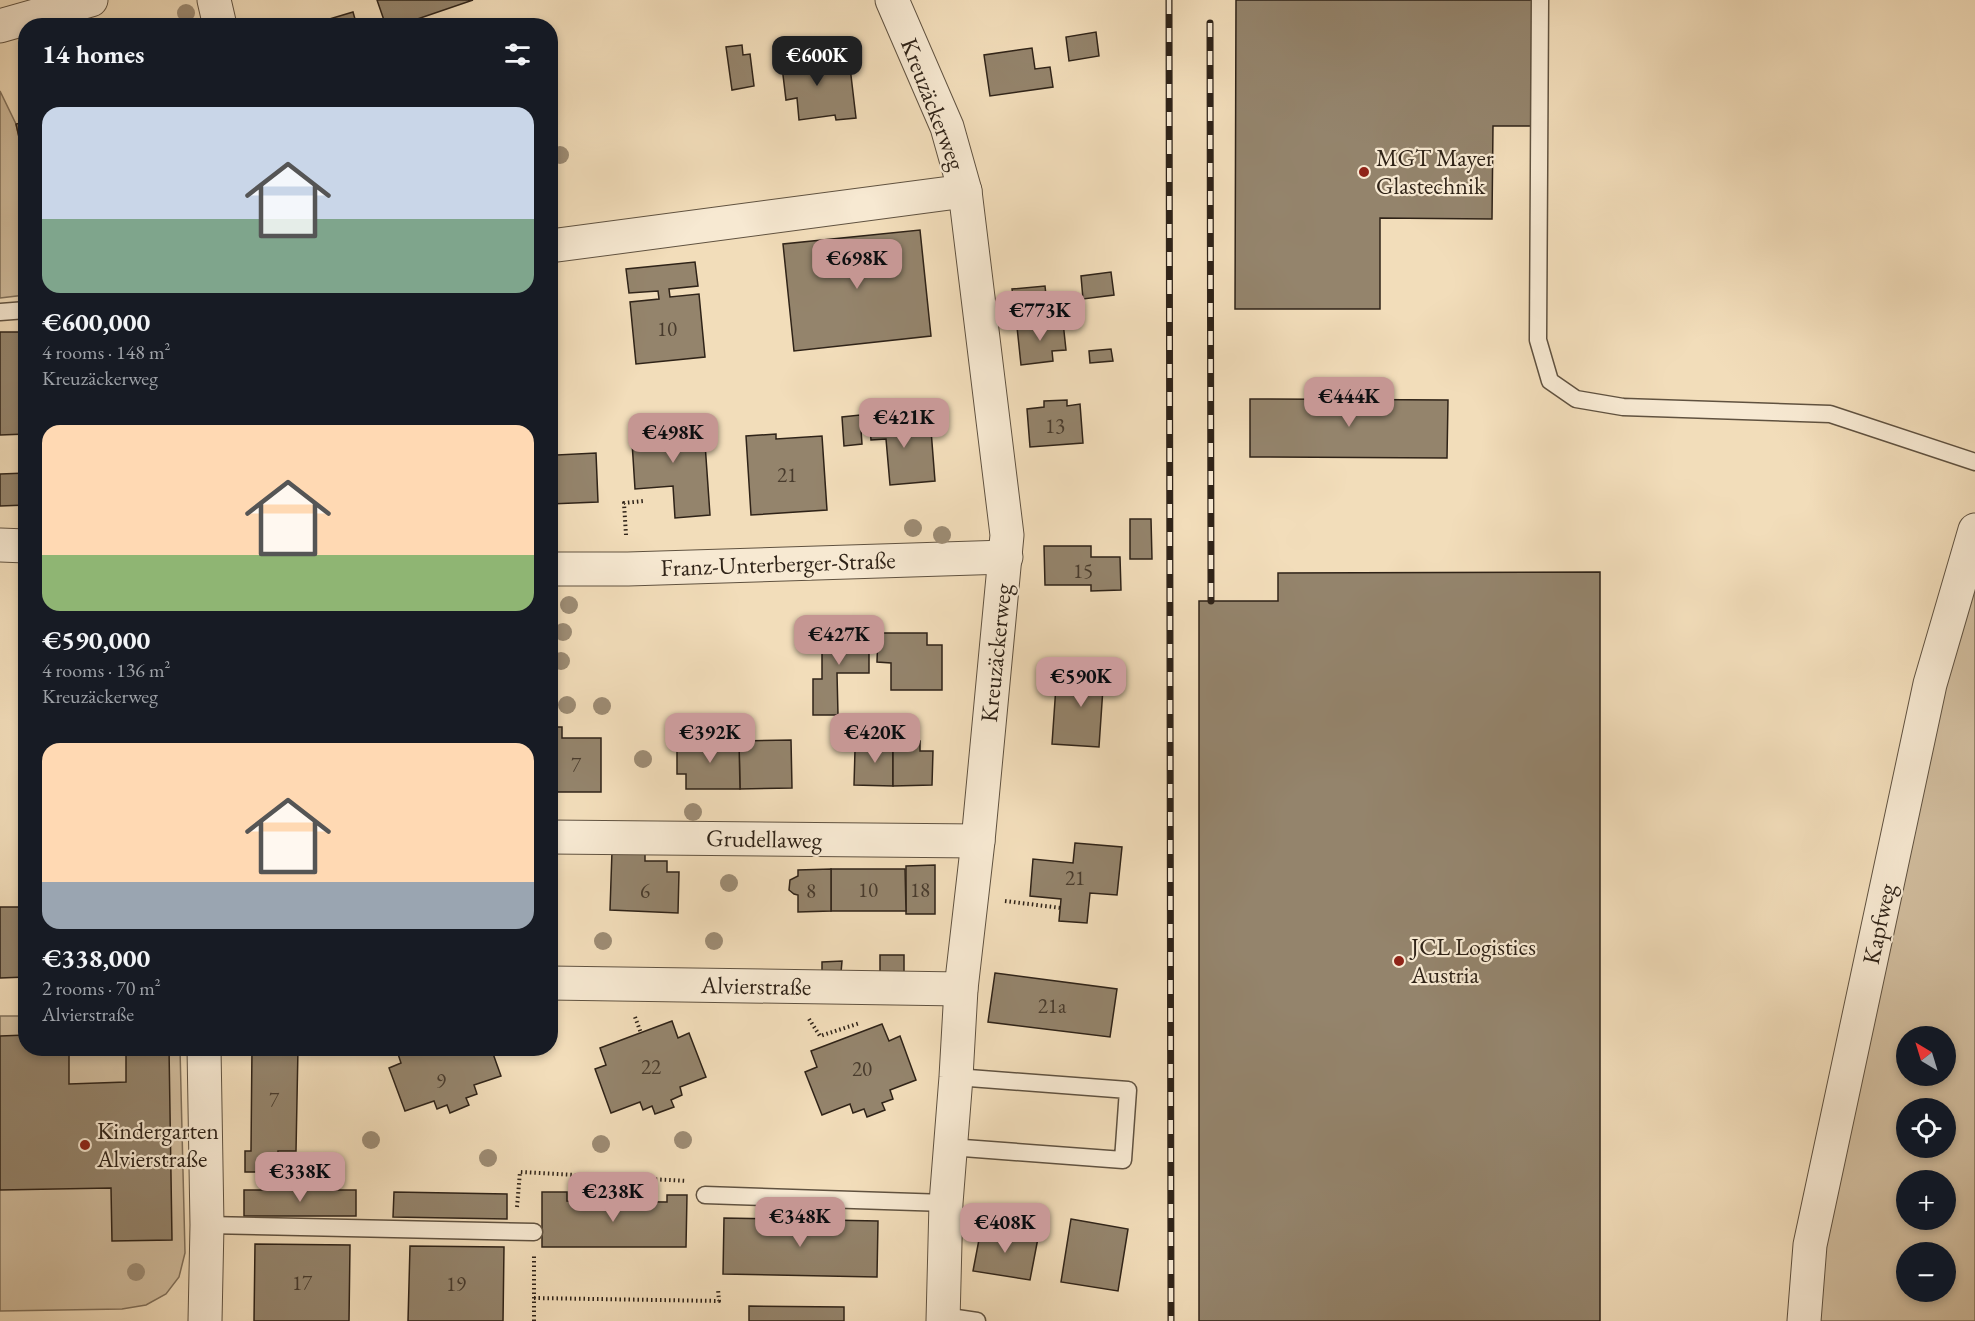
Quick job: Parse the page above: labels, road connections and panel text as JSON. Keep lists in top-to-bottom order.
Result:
{
  "streets": {
    "street": [
      "Kreuzäckerweg",
      "Franz-Unterberger-Straße",
      "Grudellaweg",
      "Kapfweg",
      "Alvierstraße"
    ]
  },
  "crossings": [
    ["Kreuzäckerweg", "Franz-Unterberger-Straße"],
    ["Kreuzäckerweg", "Grudellaweg"],
    ["Kreuzäckerweg", "Alvierstraße"]
  ],
  "places": ["MGT Mayer Glastechnik", "JCL Logistics Austria", "Kindergarten Alvierstraße"],
  "house_numbers": [
    "10",
    "13",
    "21",
    "15",
    "7",
    "21",
    "10",
    "18",
    "6",
    "8",
    "21a",
    "22",
    "20",
    "9",
    "7",
    "17",
    "19"
  ],
  "north": "top left",
  "page": {
    "heading": "14 homes",
    "price": [
      "€600K",
      "€698K",
      "€773K",
      "€444K",
      "€421K",
      "€498K",
      "€427K",
      "€590K",
      "€392K",
      "€420K",
      "€338K",
      "€238K",
      "€348K",
      "€408K"
    ],
    "list": [
      {
        "name": "€600,000",
        "note": "4 rooms · 148 m² · Kreuzäckerweg"
      },
      {
        "name": "€590,000",
        "note": "4 rooms · 136 m² · Kreuzäckerweg"
      },
      {
        "name": "€338,000",
        "note": "2 rooms · 70 m² · Alvierstraße"
      }
    ],
    "map_buttons": ["+", "−"]
  }
}
